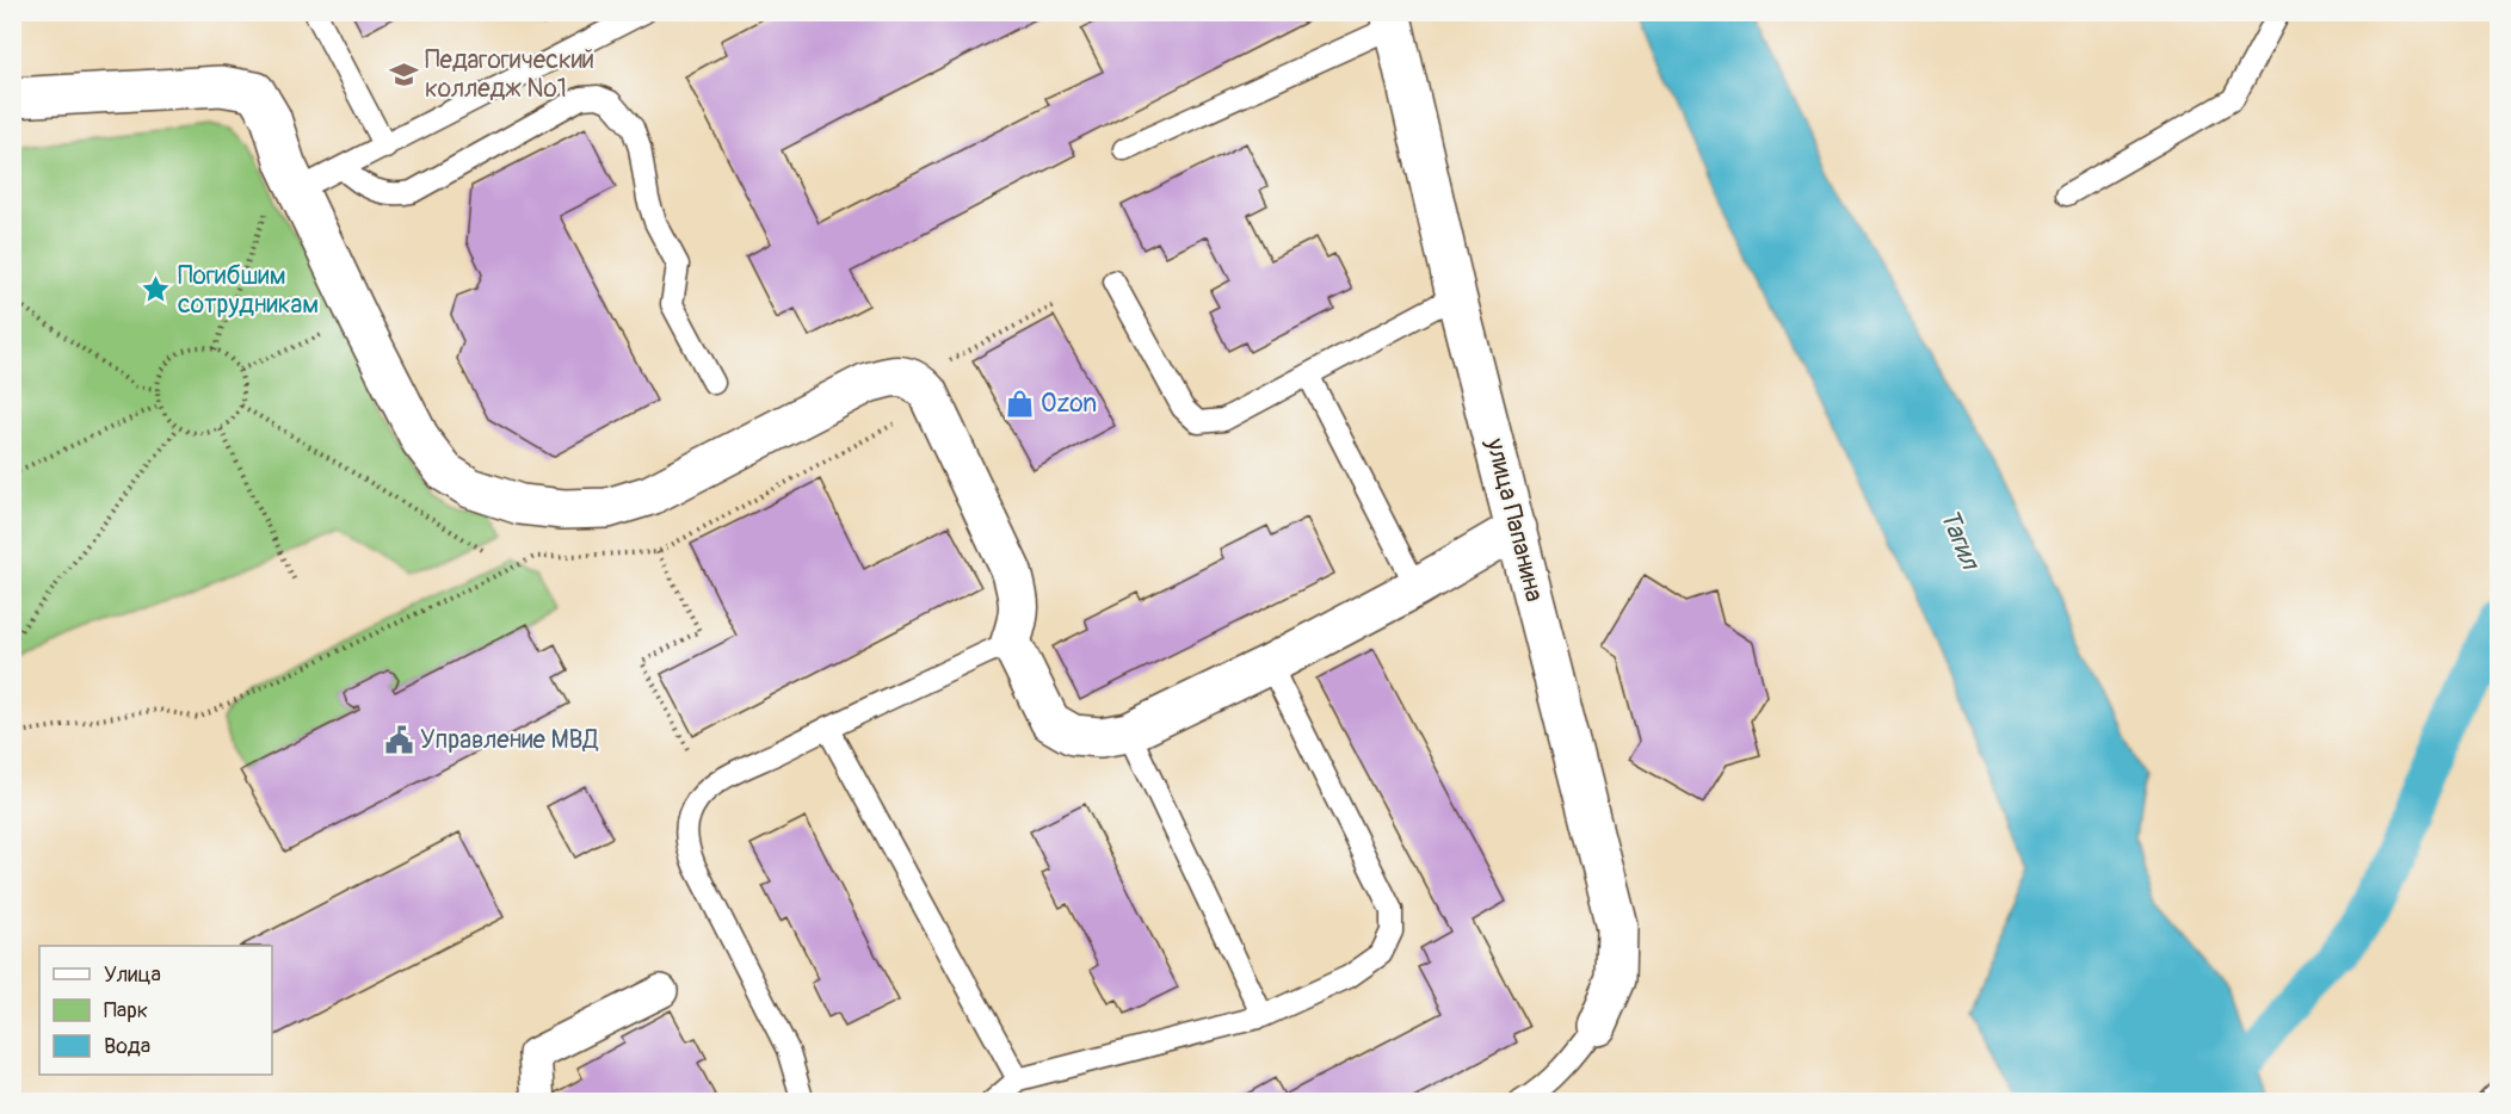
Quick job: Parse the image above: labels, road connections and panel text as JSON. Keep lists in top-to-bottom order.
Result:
{
  "streets": {
    "street": ["улица Папанина"]
  },
  "water": ["Тагил"],
  "places": {
    "school or university": ["Педагогический колледж №1"],
    "place": ["Погибшим сотрудникам"],
    "shop": ["Ozon"],
    "public building": ["Управление МВД"]
  },
  "legend": ["Улица", "Парк", "Вода"]
}
